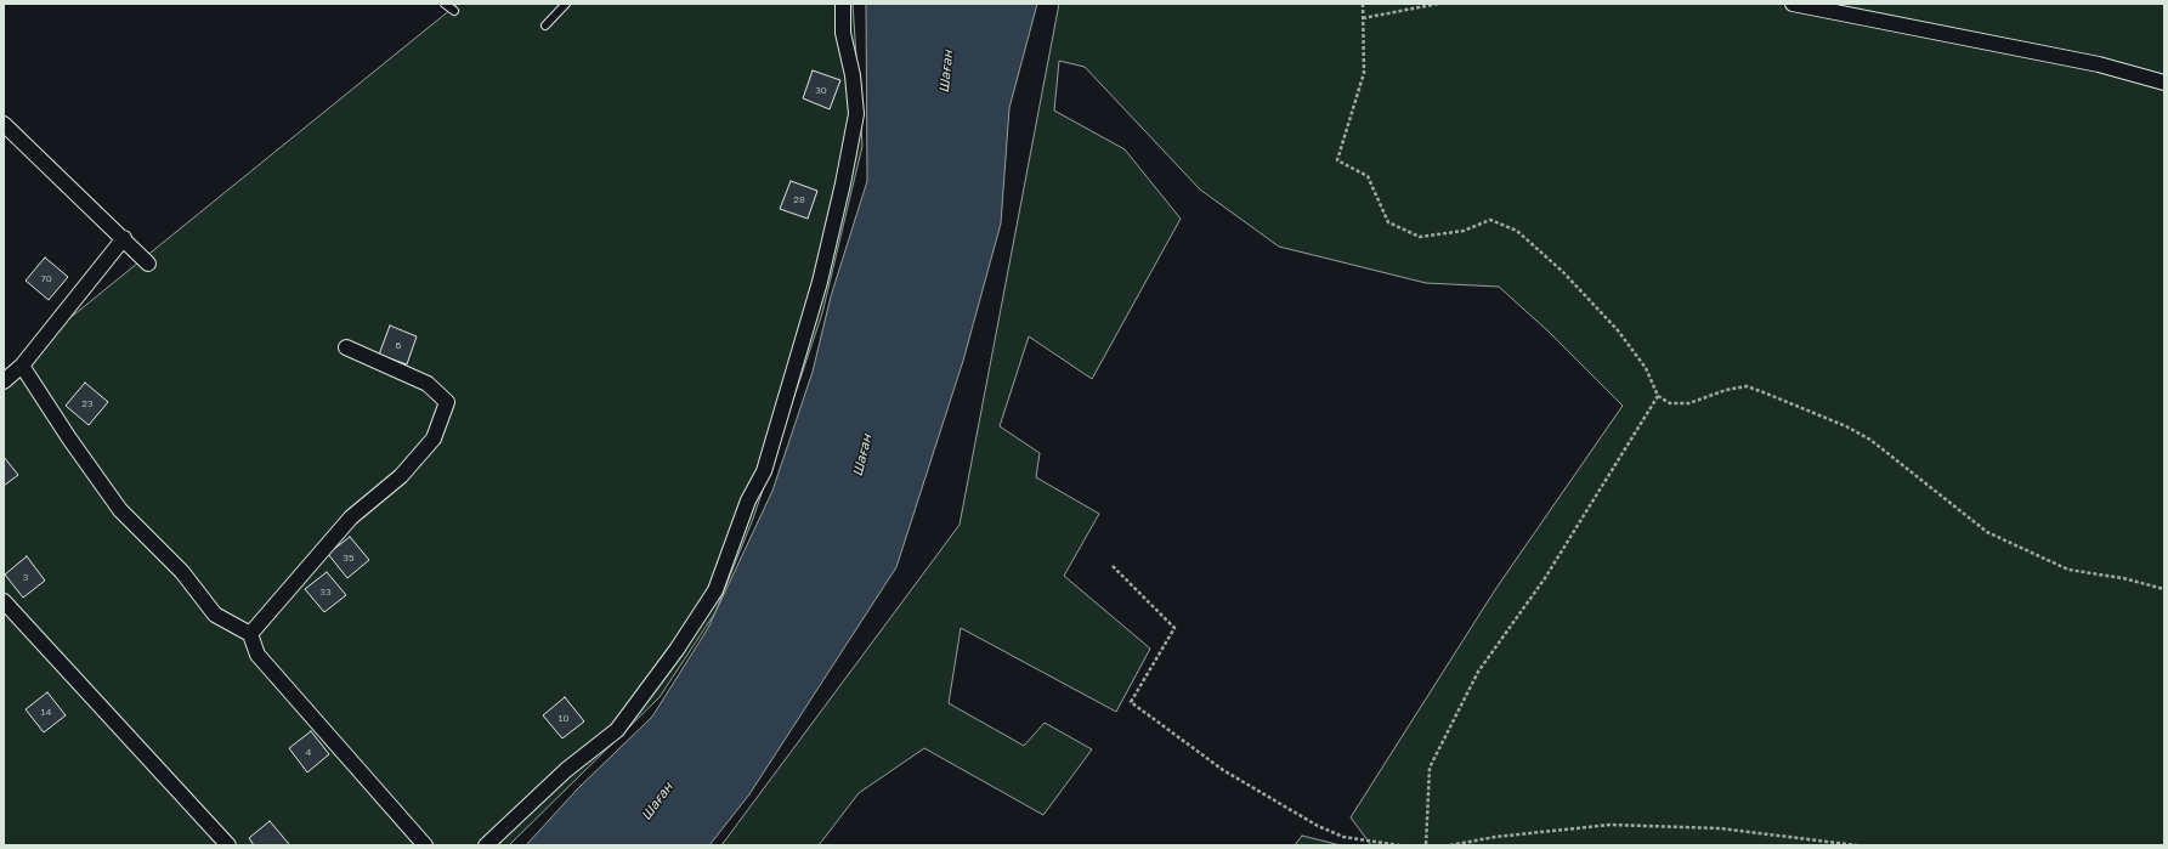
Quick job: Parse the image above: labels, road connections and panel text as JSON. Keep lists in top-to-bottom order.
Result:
{
  "water": ["Шаған"],
  "house_numbers": [
    "30",
    "28",
    "70",
    "6",
    "23",
    "35",
    "3",
    "33",
    "14",
    "10",
    "4"
  ]
}
